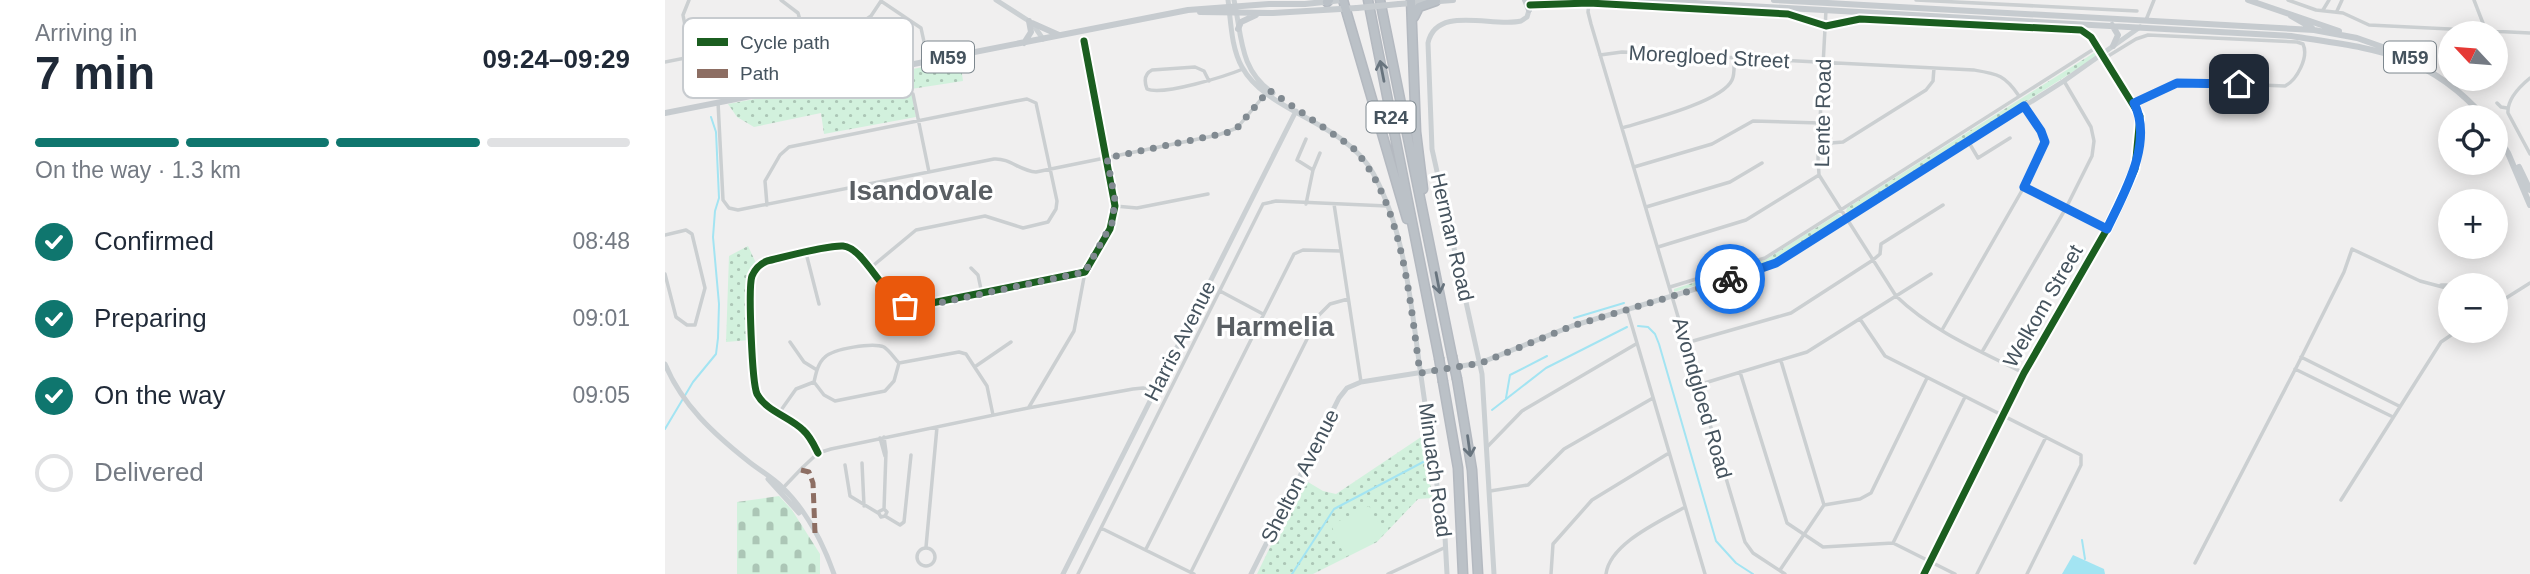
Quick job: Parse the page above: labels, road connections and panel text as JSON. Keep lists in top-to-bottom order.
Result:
{
  "streets": {
    "highway": ["R24"],
    "main road": [
      "M59",
      "Herman Road",
      "Harris Avenue",
      "Minuach Road",
      "Shelton Avenue"
    ],
    "street": [
      "Moregloed Street",
      "Lente Road",
      "Welkom Street",
      "Avondgloed Road"
    ]
  },
  "crossings": [
    ["M59", "Lente Road"],
    ["Moregloed Street", "Lente Road"],
    ["Moregloed Street", "Avondgloed Road"],
    ["Lente Road", "Welkom Street"],
    ["Harris Avenue", "Minuach Road"]
  ],
  "districts": ["Isandovale", "Harmelia"],
  "legend": ["Cycle path", "Path"],
  "north": "top left",
  "page": {
    "heading": ["7 min", "Arriving in", "09:24–09:29"],
    "map_buttons": ["+", "−"],
    "bar": "On the way · 1.3 km",
    "list": [
      ["Confirmed", "08:48"],
      ["Preparing", "09:01"],
      ["On the way", "09:05"],
      "Delivered"
    ]
  }
}
